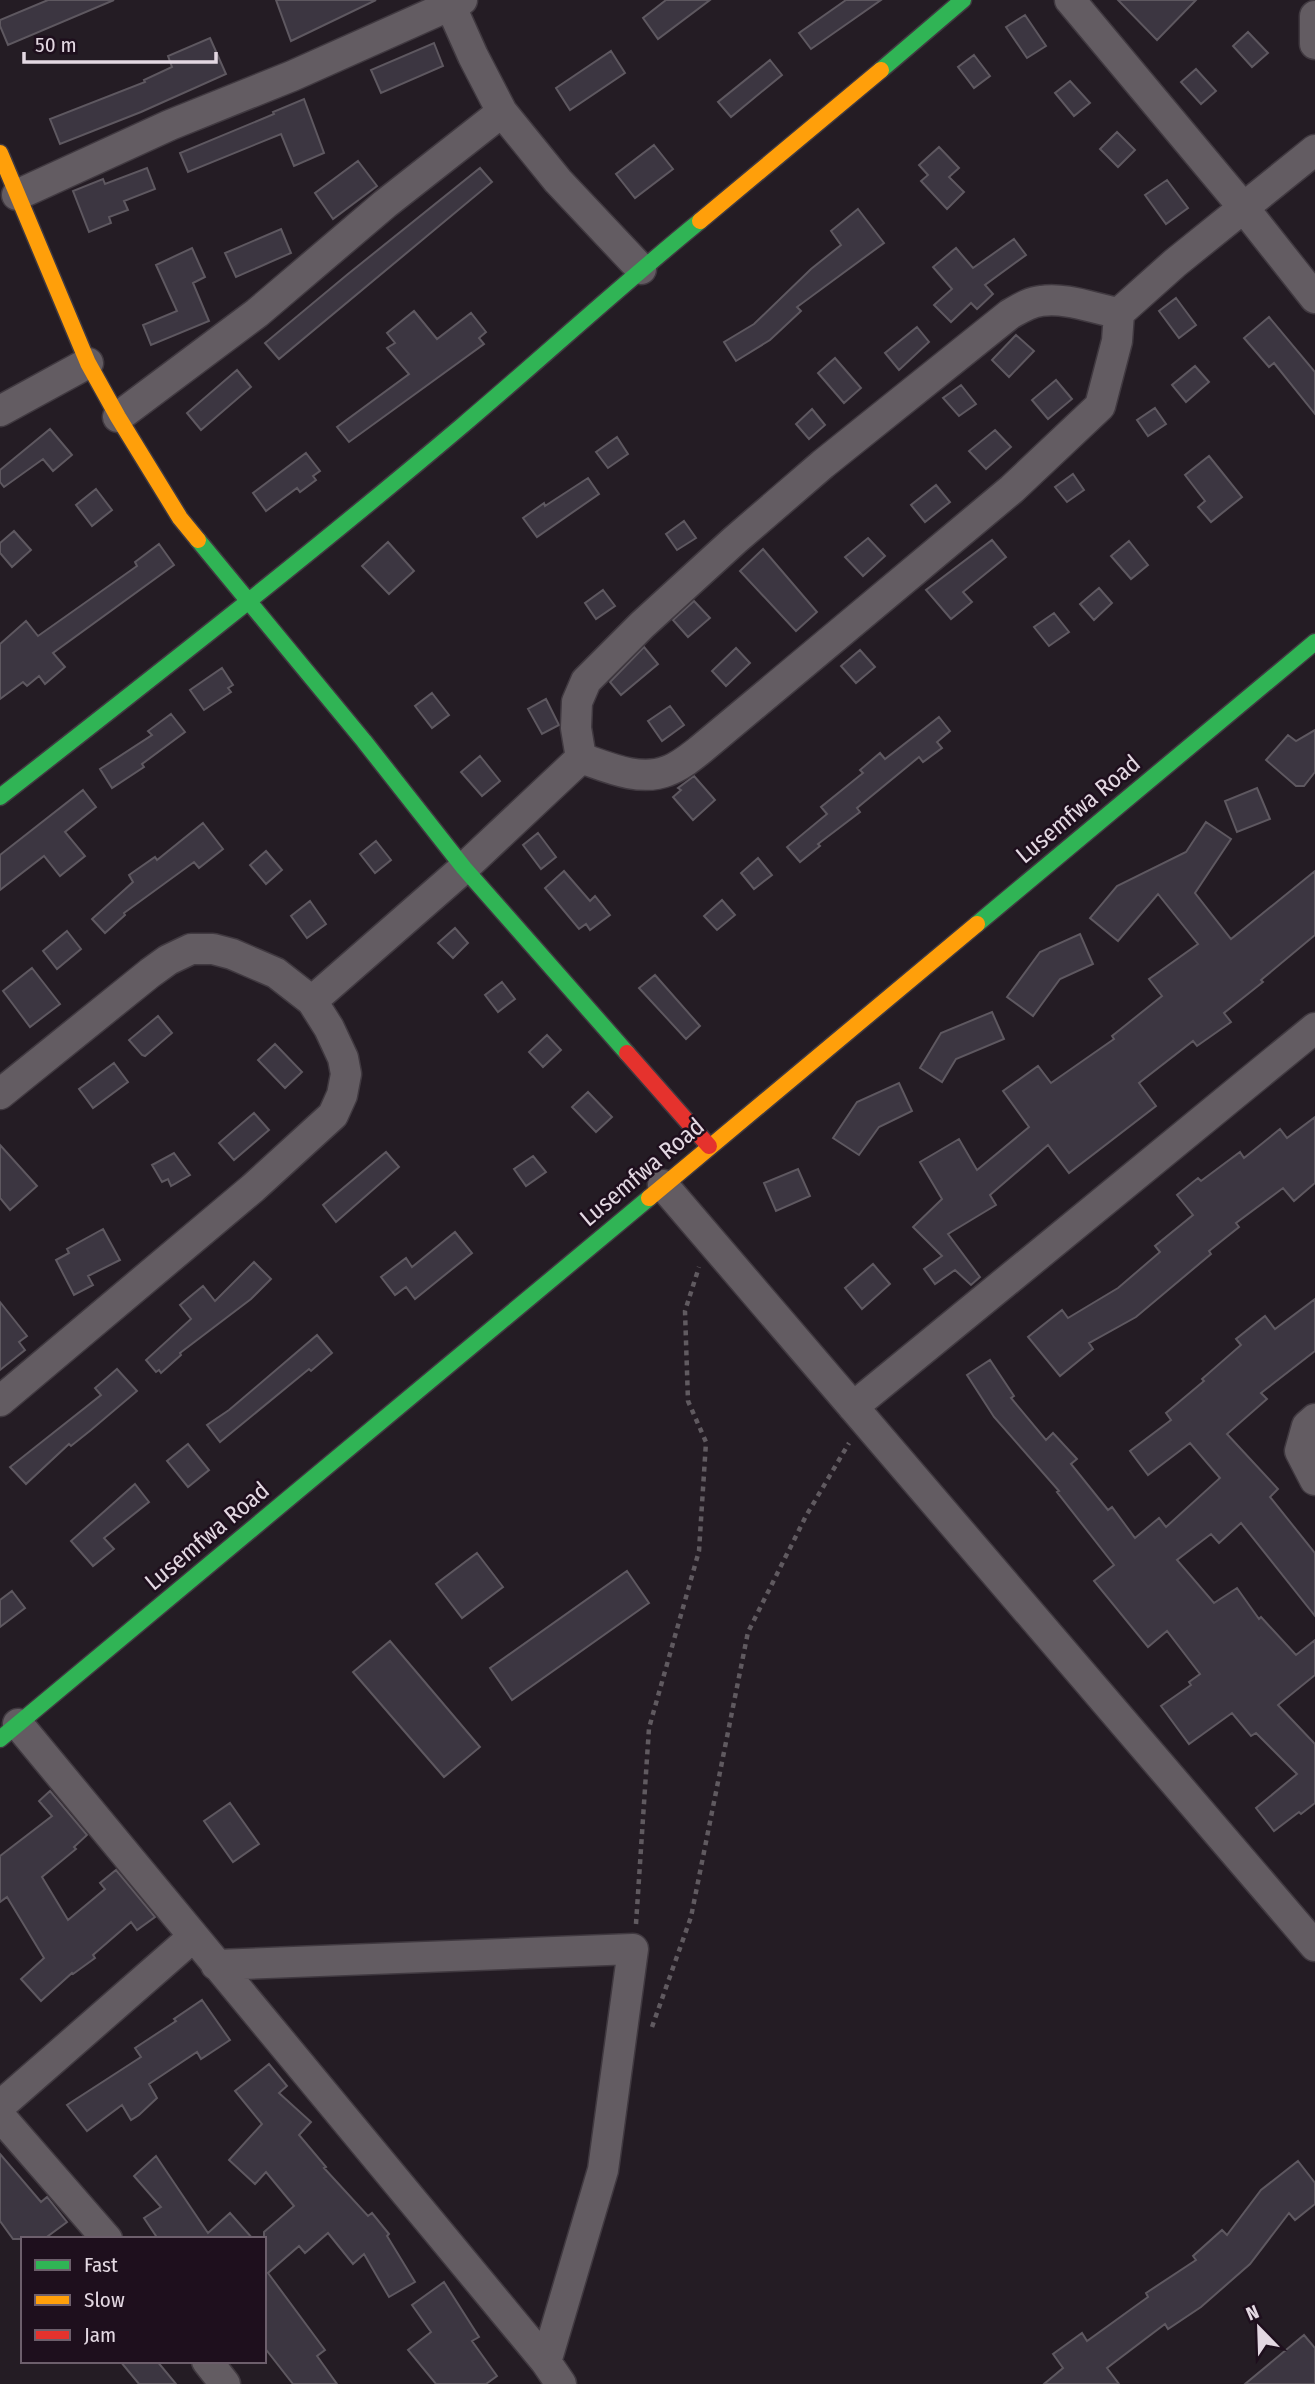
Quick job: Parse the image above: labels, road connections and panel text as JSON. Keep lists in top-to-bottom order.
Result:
{
  "streets": {
    "street": ["Lusemfwa Road"]
  },
  "legend": ["Fast", "Slow", "Jam"],
  "scale_bar": "50 m",
  "north": "top left"
}
